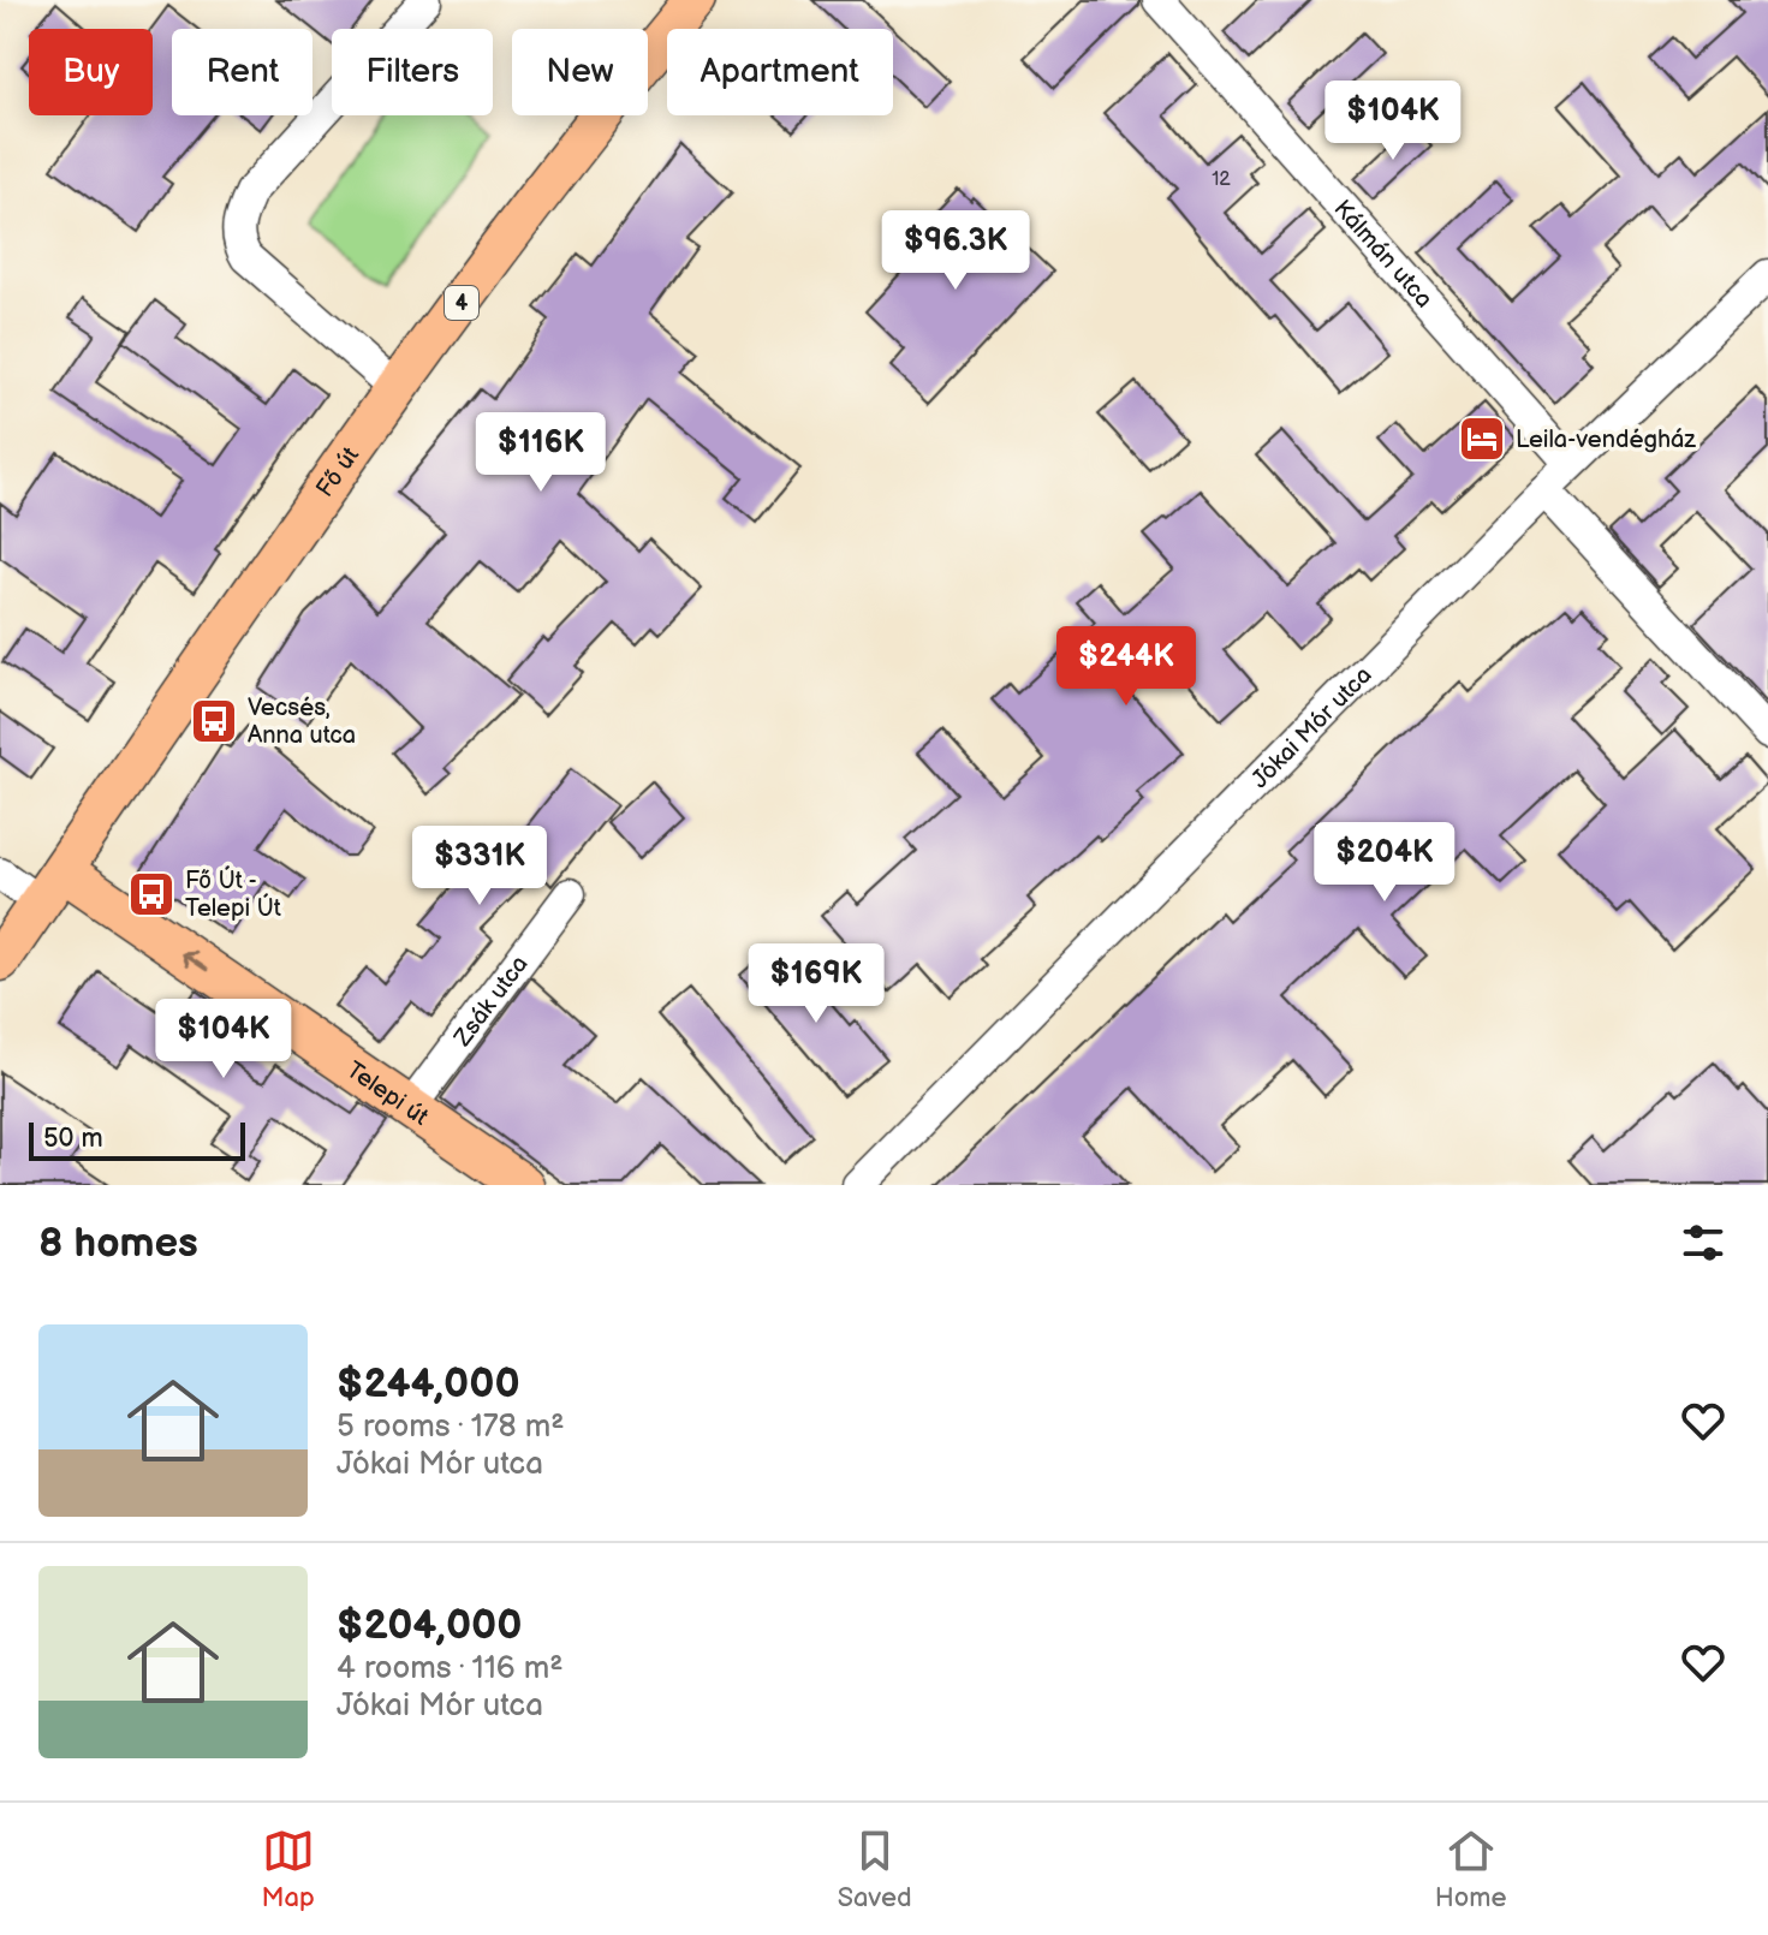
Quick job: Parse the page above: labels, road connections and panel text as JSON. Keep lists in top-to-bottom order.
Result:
{
  "streets": {
    "main road": ["4", "Fő út", "Telepi út"],
    "street": ["Kálmán utca", "Jókai Mór utca", "Zsák utca"]
  },
  "crossings": [
    ["Kálmán utca", "Jókai Mór utca"],
    ["Fő út", "Telepi út"],
    ["Zsák utca", "Telepi út"]
  ],
  "one_way": ["Telepi út"],
  "places": {
    "hotel": ["Leila-vendégház"],
    "bus stop": ["Vecsés, Anna utca", "Fő Út - Telepi Út"]
  },
  "house_numbers": ["12"],
  "scale_bar": "50 m",
  "page": {
    "chip": [
      "Buy",
      "Rent",
      "Filters",
      "New",
      "Apartment"
    ],
    "price": [
      "$104K",
      "$96.3K",
      "$116K",
      "$244K",
      "$204K",
      "$331K",
      "$169K",
      "$104K"
    ],
    "scale": "50 m",
    "heading": "8 homes",
    "list": [
      {
        "name": "$244,000",
        "note": "5 rooms · 178 m² · Jókai Mór utca"
      },
      {
        "name": "$204,000",
        "note": "4 rooms · 116 m² · Jókai Mór utca"
      }
    ],
    "tabs": ["Map", "Saved", "Home"]
  }
}
